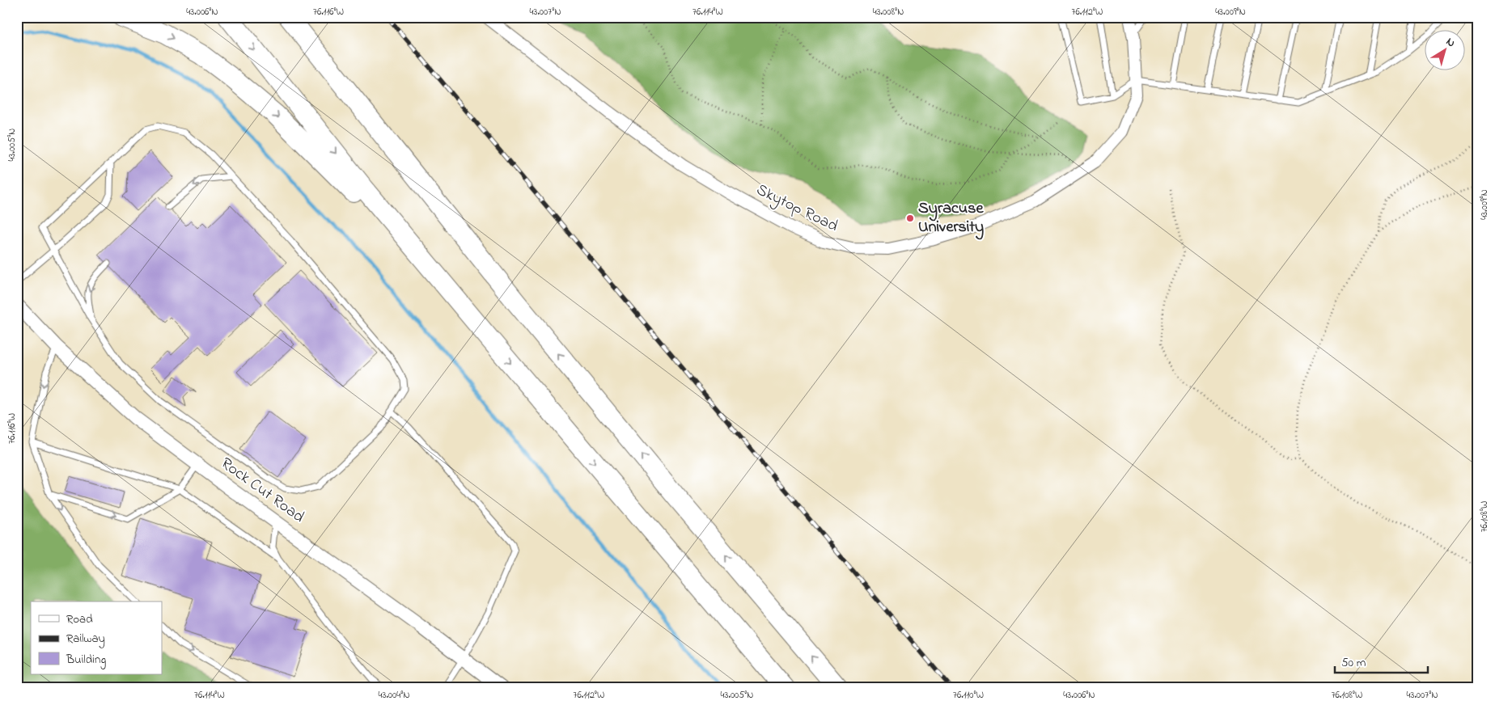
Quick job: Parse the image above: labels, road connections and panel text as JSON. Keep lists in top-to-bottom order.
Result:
{
  "streets": {
    "street": ["Skytop Road", "Rock Cut Road"]
  },
  "places": ["Syracuse University"],
  "legend": ["Road", "Railway", "Building"],
  "scale_bar": "50 m",
  "north": "top right",
  "coordinates": [
    "43.006°N",
    "76.116°W",
    "43.007°N",
    "76.114°W",
    "43.008°N",
    "76.112°W",
    "43.009°N",
    "43.005°N",
    "76.108°W",
    "43.004°N",
    "76.110°W"
  ]
}
